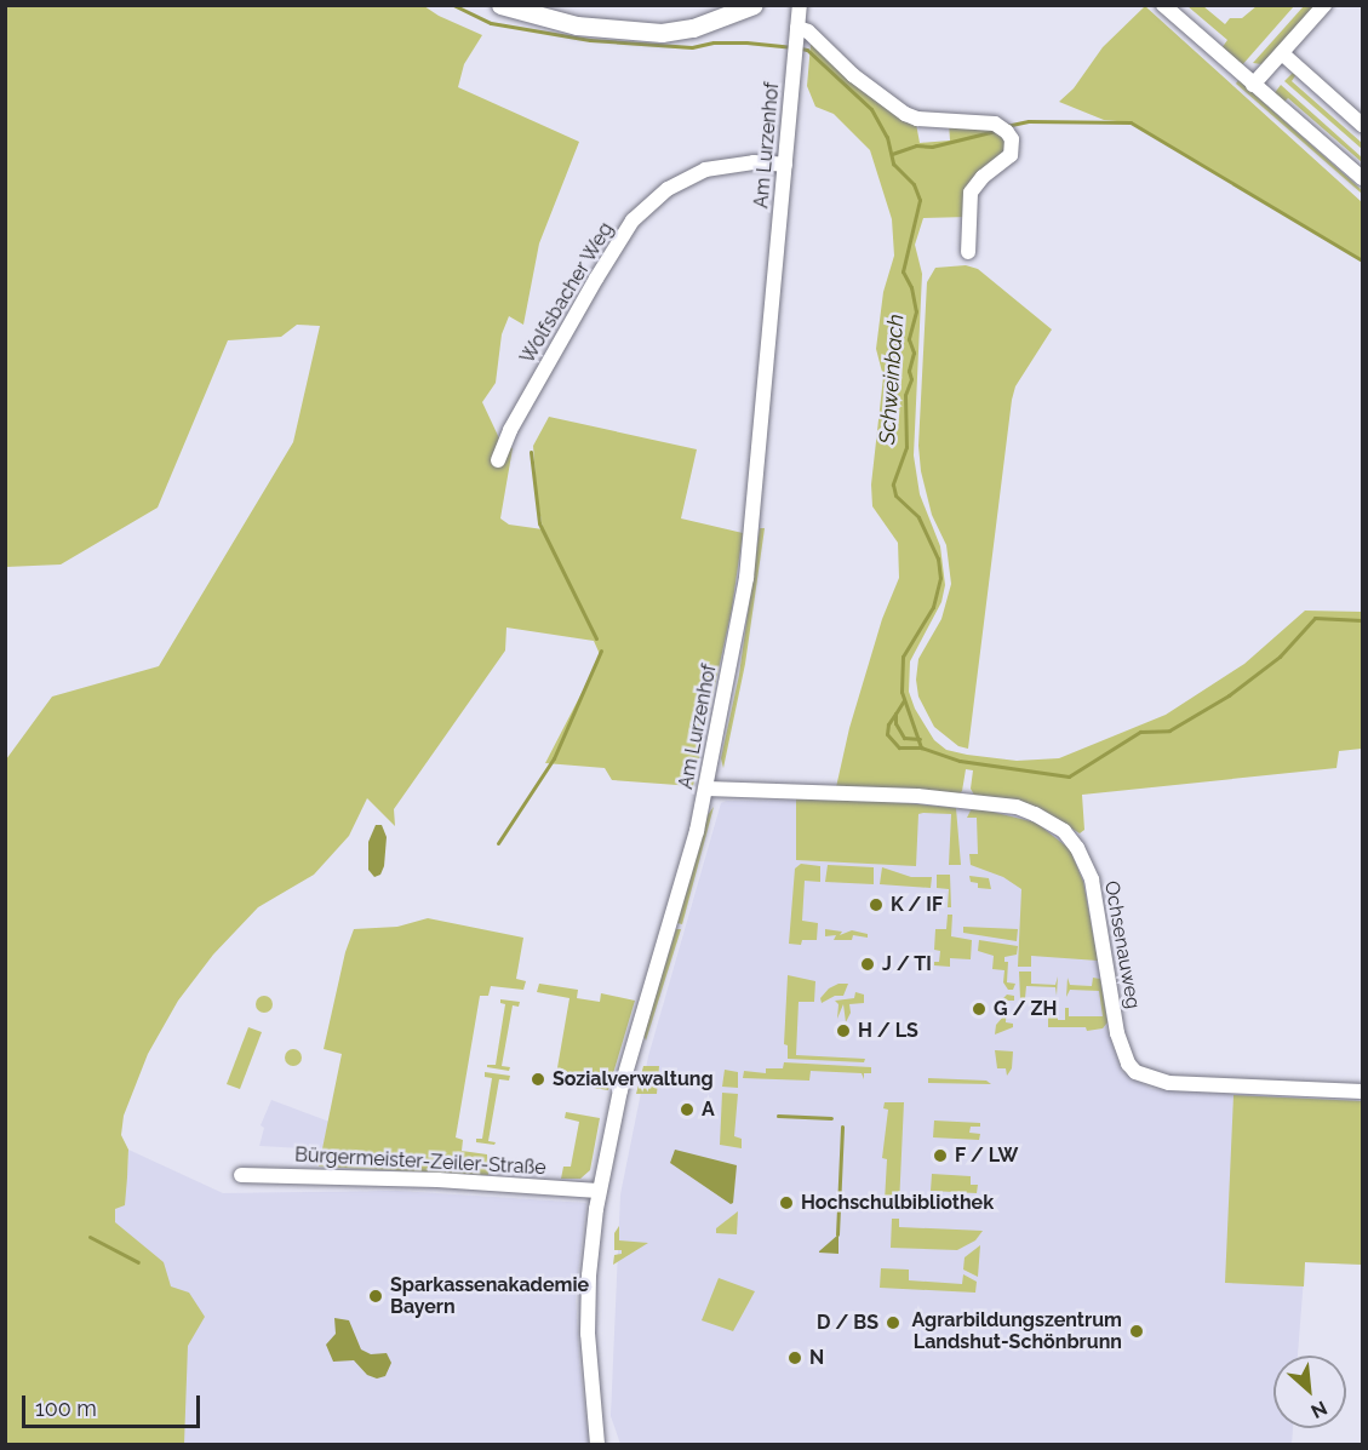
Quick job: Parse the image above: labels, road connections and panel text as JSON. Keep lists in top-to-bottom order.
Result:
{
  "streets": {
    "street": [
      "Am Lurzenhof",
      "Wolfsbacher Weg",
      "Ochsenauweg",
      "Bürgermeister-Zeiler-Straße"
    ]
  },
  "crossings": [
    ["Am Lurzenhof", "Wolfsbacher Weg"],
    ["Am Lurzenhof", "Ochsenauweg"],
    ["Am Lurzenhof", "Bürgermeister-Zeiler-Straße"]
  ],
  "water": ["Schweinbach"],
  "places": [
    "K / IF",
    "J / TI",
    "G / ZH",
    "H / LS",
    "Sozialverwaltung",
    "A",
    "F / LW",
    "Hochschulbibliothek",
    "Sparkassenakademie Bayern",
    "D / BS",
    "Agrarbildungszentrum Landshut-Schönbrunn",
    "N"
  ],
  "scale_bar": "100 m",
  "north": "bottom right"
}
